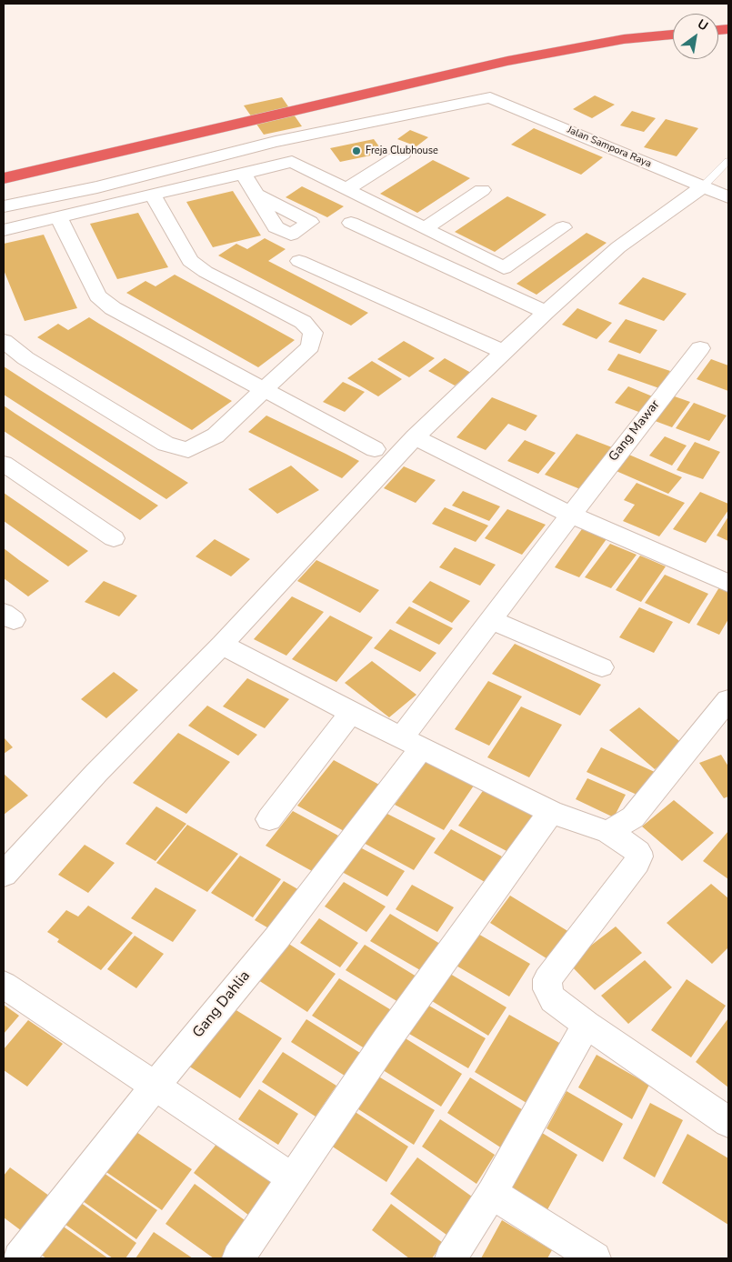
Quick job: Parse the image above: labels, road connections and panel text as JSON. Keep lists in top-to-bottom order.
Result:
{
  "streets": {
    "street": ["Jalan Sampora Raya", "Gang Mawar", "Gang Dahlia"]
  },
  "crossings": [
    ["Gang Mawar", "Gang Dahlia"]
  ],
  "places": ["Freja Clubhouse"],
  "north": "top right"
}
